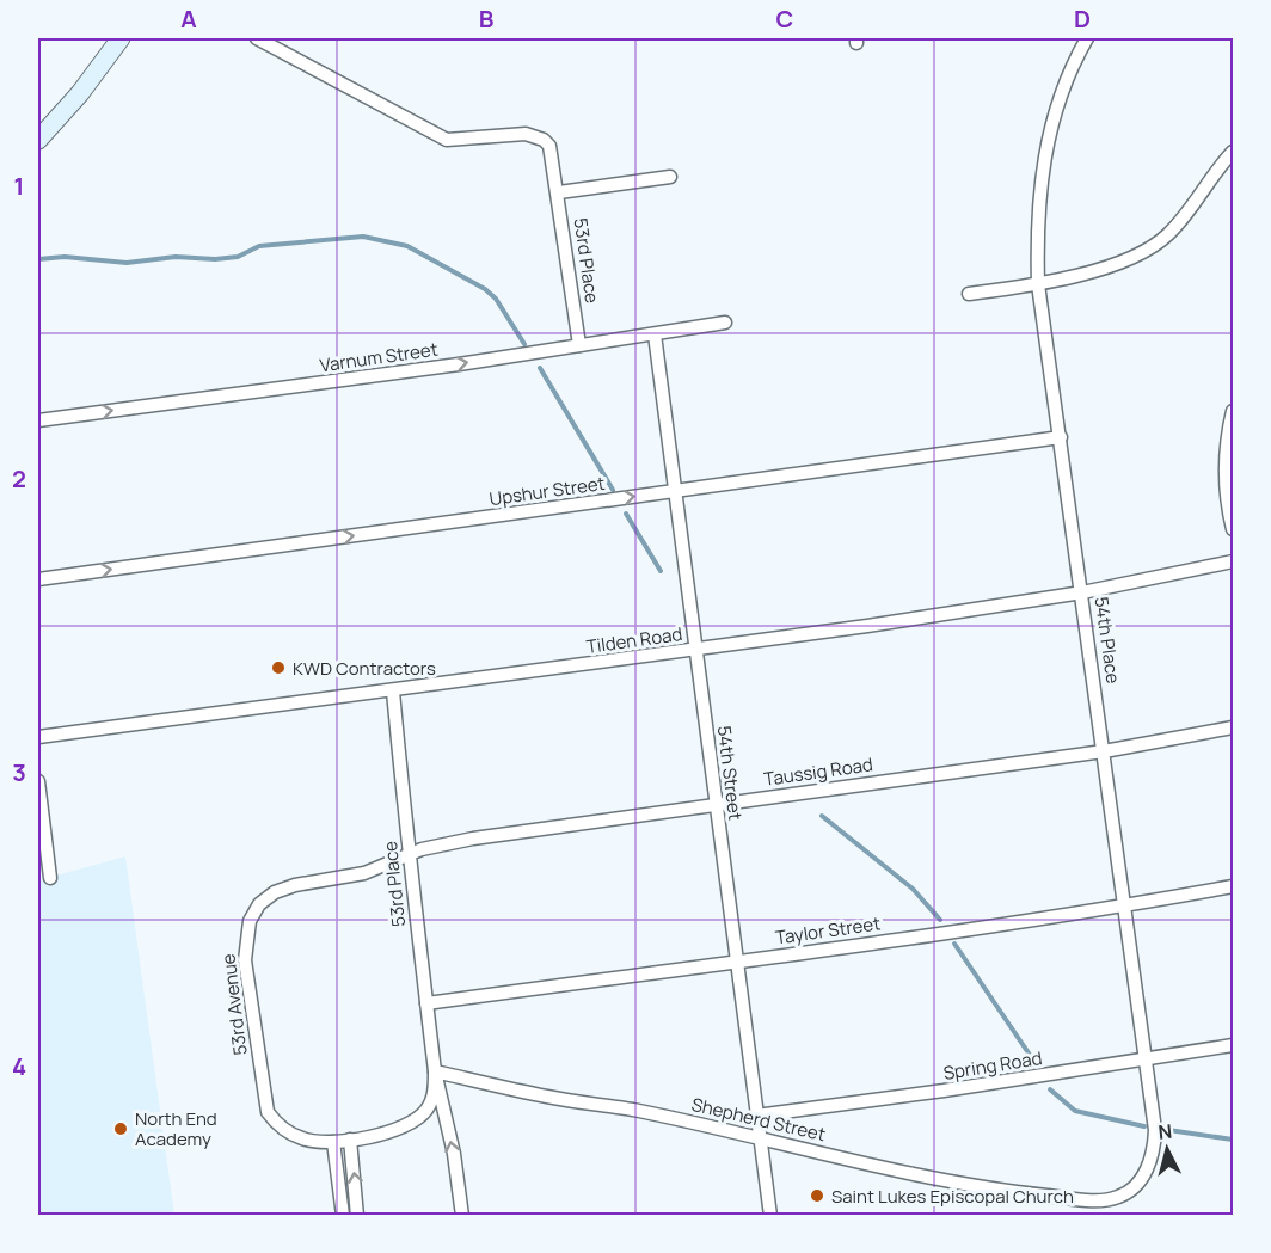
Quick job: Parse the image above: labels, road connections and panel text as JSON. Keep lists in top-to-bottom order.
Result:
{
  "streets": {
    "street": [
      "53rd Place",
      "Varnum Street",
      "Upshur Street",
      "Tilden Road",
      "54th Place",
      "Taussig Road",
      "54th Street",
      "Taylor Street",
      "53rd Avenue",
      "Spring Road",
      "Shepherd Street"
    ]
  },
  "crossings": [
    ["53rd Place", "Varnum Street"],
    ["53rd Place", "Tilden Road"],
    ["53rd Place", "Taussig Road"],
    ["53rd Place", "Taylor Street"],
    ["53rd Place", "53rd Avenue"],
    ["53rd Place", "Shepherd Street"],
    ["Varnum Street", "54th Street"],
    ["Upshur Street", "54th Place"],
    ["Upshur Street", "54th Street"],
    ["Tilden Road", "54th Place"],
    ["Tilden Road", "54th Street"],
    ["54th Place", "Taussig Road"],
    ["54th Place", "Taylor Street"],
    ["54th Place", "Spring Road"],
    ["54th Place", "Shepherd Street"],
    ["Taussig Road", "54th Street"],
    ["Taussig Road", "53rd Avenue"],
    ["54th Street", "Taylor Street"],
    ["54th Street", "Spring Road"],
    ["54th Street", "Shepherd Street"]
  ],
  "one_way": ["Varnum Street", "Upshur Street"],
  "places": ["KWD Contractors", "North End Academy", "Saint Lukes Episcopal Church"],
  "north": "top",
  "grid": {
    "columns": [
      "A",
      "B",
      "C",
      "D"
    ],
    "rows": [
      "1",
      "2",
      "3",
      "4"
    ]
  }
}
